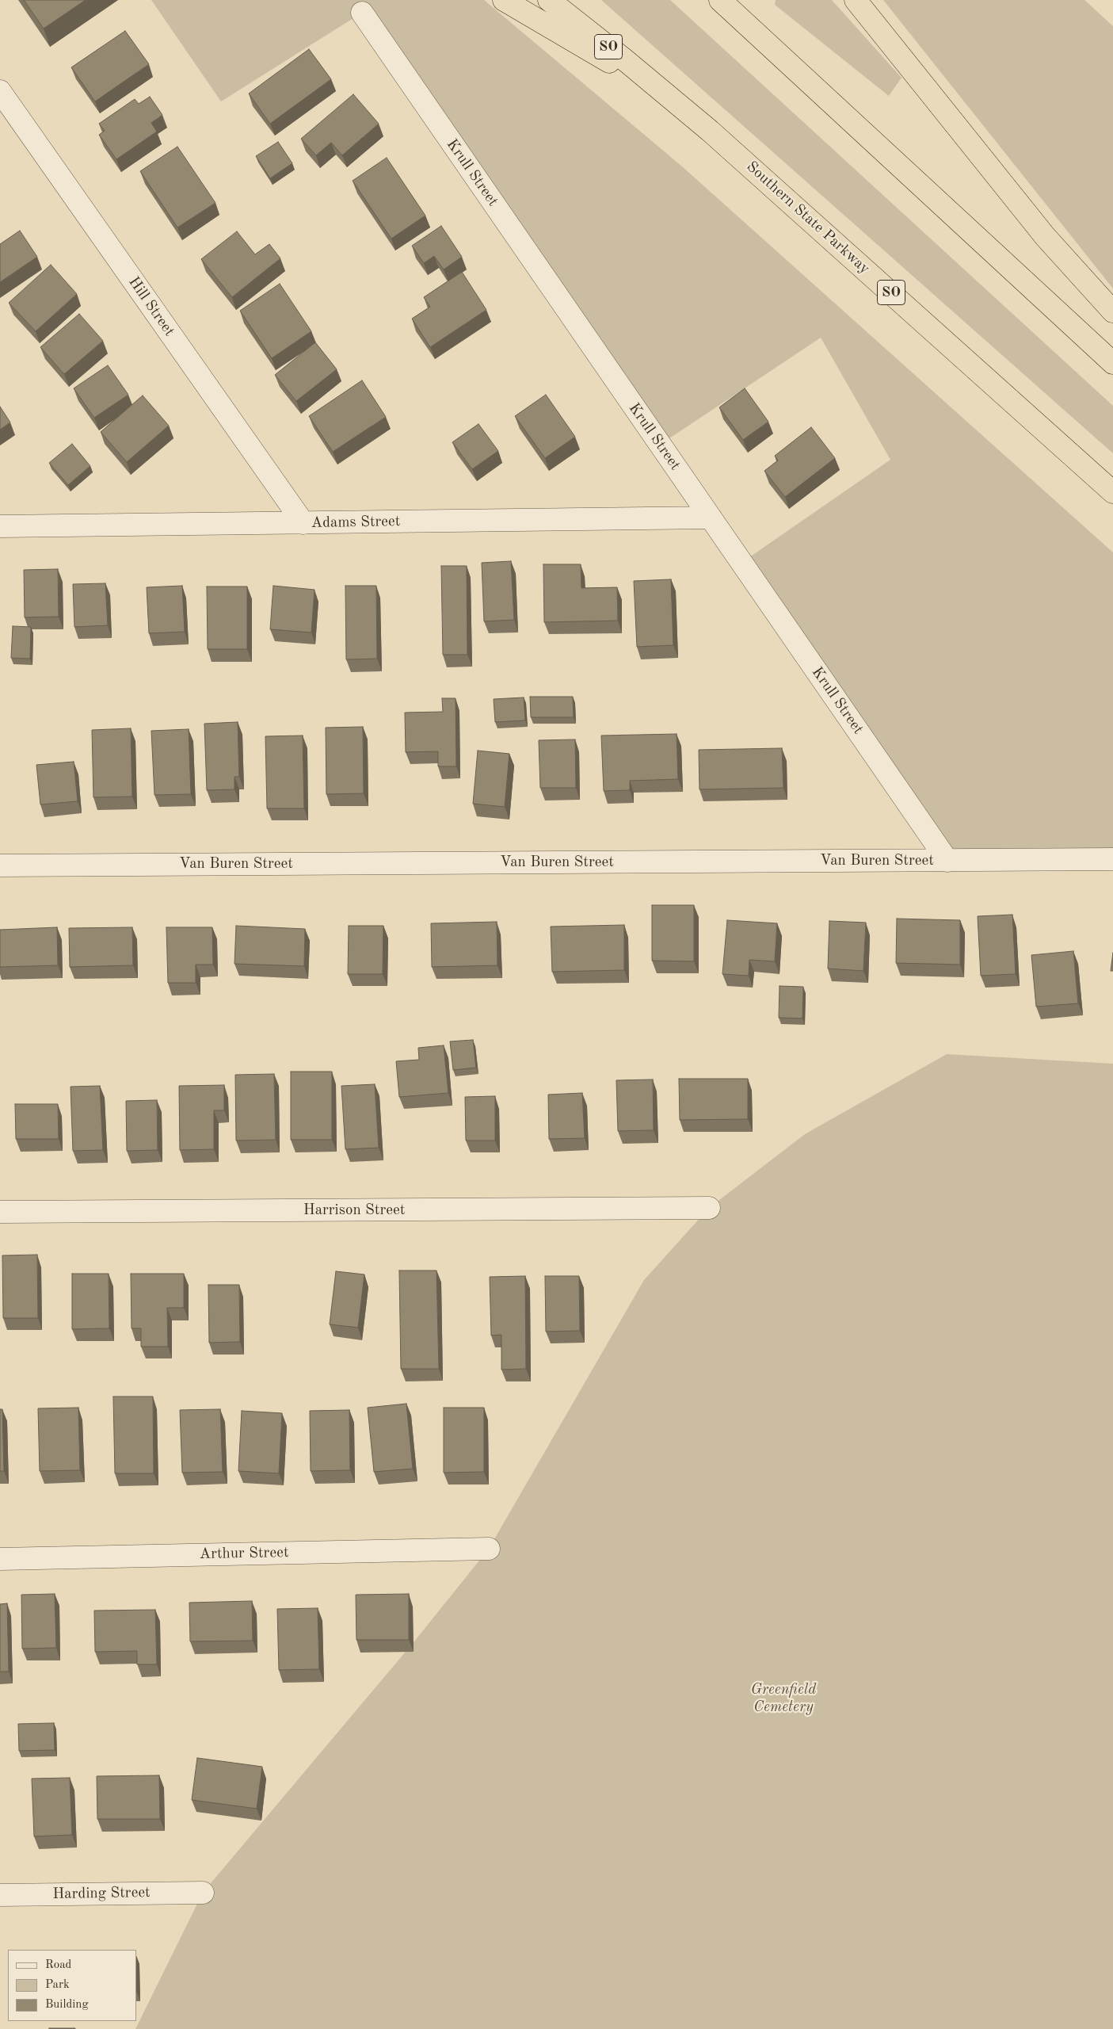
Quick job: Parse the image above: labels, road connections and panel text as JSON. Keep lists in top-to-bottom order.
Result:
{
  "streets": {
    "highway": ["SO", "Southern State Parkway"],
    "street": [
      "Krull Street",
      "Hill Street",
      "Adams Street",
      "Van Buren Street",
      "Harrison Street",
      "Arthur Street",
      "Harding Street"
    ]
  },
  "crossings": [
    ["Krull Street", "Adams Street"],
    ["Krull Street", "Van Buren Street"],
    ["Hill Street", "Adams Street"]
  ],
  "parks": ["Greenfield Cemetery"],
  "legend": ["Road", "Park", "Building"]
}
